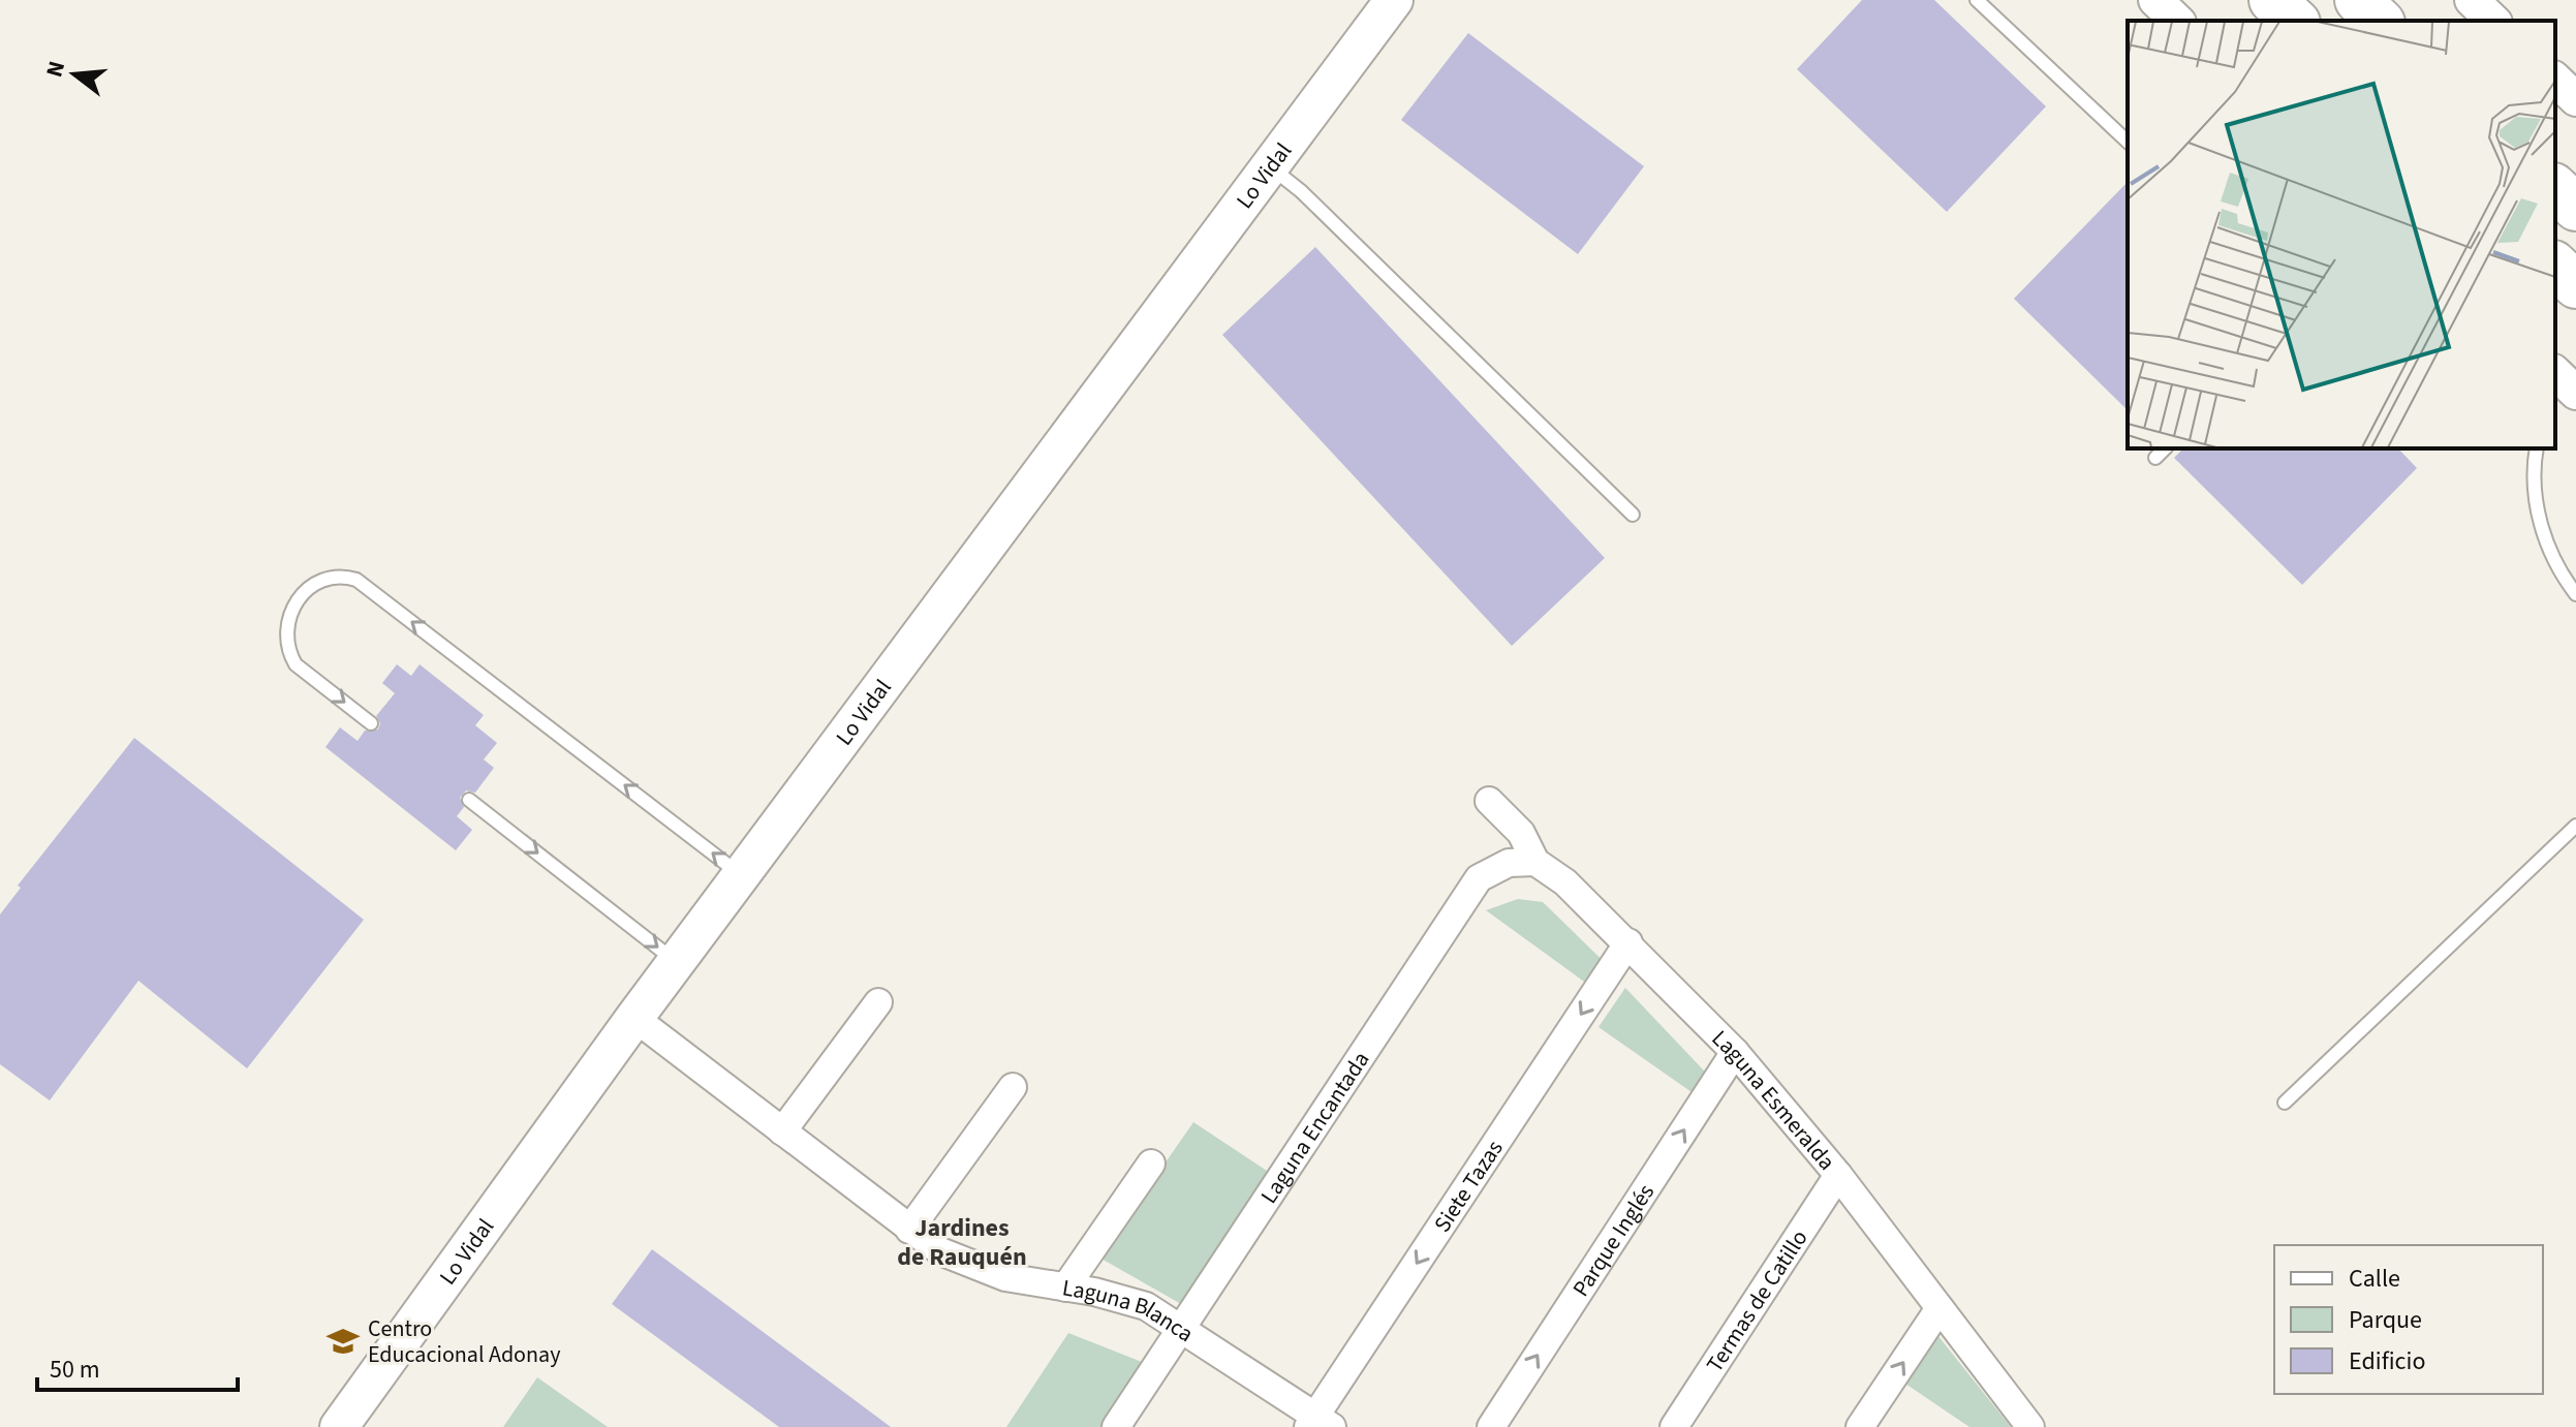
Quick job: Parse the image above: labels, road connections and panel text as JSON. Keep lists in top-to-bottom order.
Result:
{
  "streets": {
    "main road": ["Lo Vidal"],
    "street": [
      "Laguna Esmeralda",
      "Laguna Encantada",
      "Siete Tazas",
      "Parque Inglés",
      "Termas de Catillo",
      "Laguna Blanca"
    ]
  },
  "crossings": [
    ["Lo Vidal", "Laguna Blanca"],
    ["Laguna Esmeralda", "Laguna Encantada"],
    ["Laguna Esmeralda", "Siete Tazas"],
    ["Laguna Esmeralda", "Parque Inglés"],
    ["Laguna Esmeralda", "Termas de Catillo"],
    ["Laguna Encantada", "Laguna Blanca"],
    ["Siete Tazas", "Laguna Blanca"]
  ],
  "one_way": ["Siete Tazas", "Parque Inglés"],
  "districts": ["Jardines de Rauquén"],
  "places": {
    "school or university": ["Centro Educacional Adonay"]
  },
  "legend": ["Calle", "Parque", "Edificio"],
  "scale_bar": "50 m",
  "north": "left"
}
